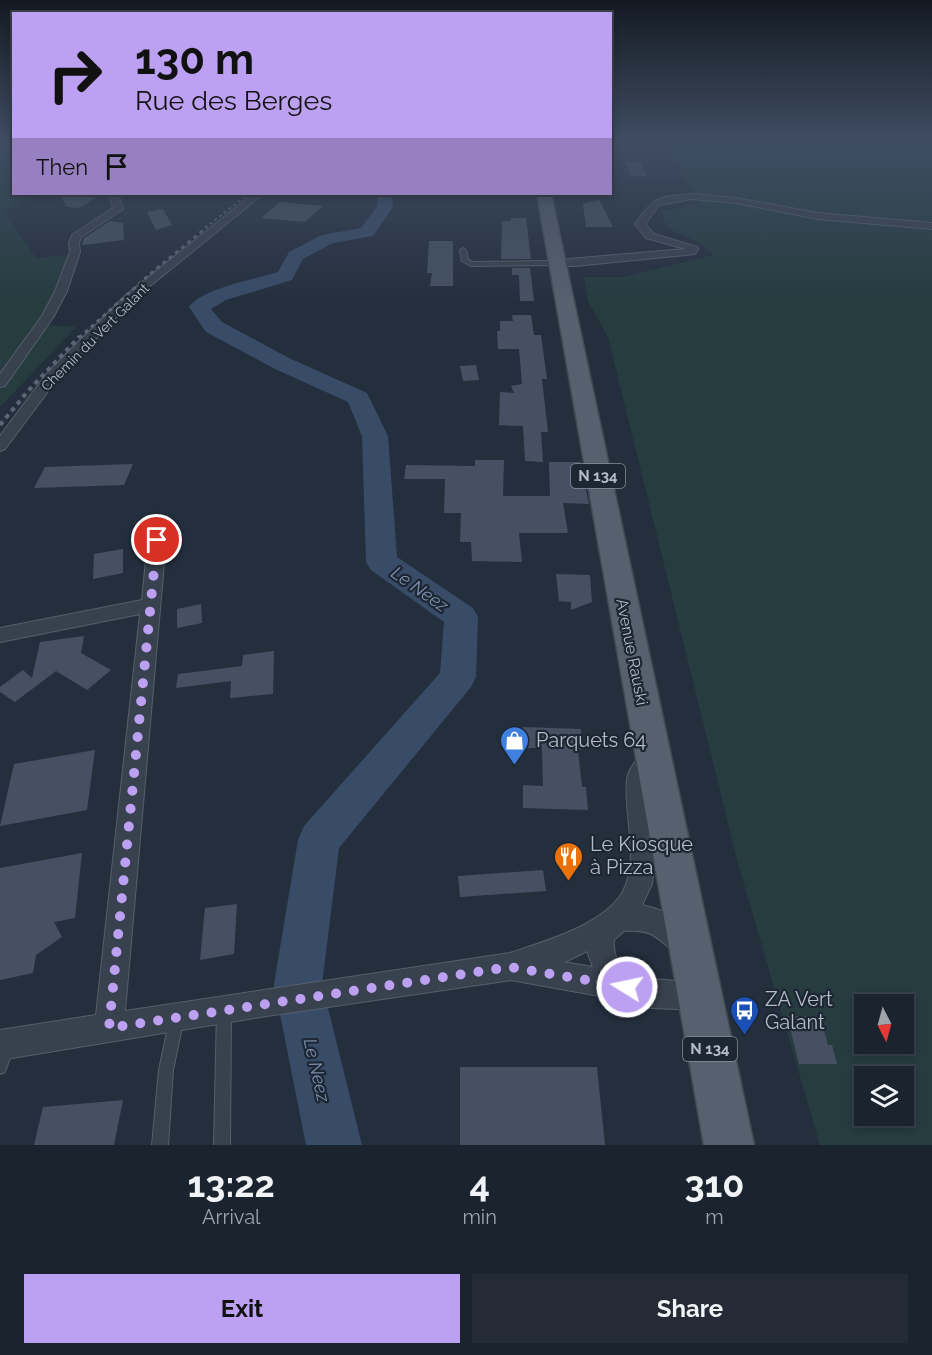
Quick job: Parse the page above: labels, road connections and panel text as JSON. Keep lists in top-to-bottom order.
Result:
{
  "streets": {
    "main road": ["N 134", "Avenue Rauski"],
    "street": ["Chemin du Vert Galant"]
  },
  "water": ["Le Neez"],
  "places": {
    "shop": ["Parquets 64"],
    "restaurant": ["Le Kiosque à Pizza"],
    "bus stop": ["ZA Vert Galant"]
  },
  "north": "bottom",
  "page": {
    "turn": ["130 m", "Rue des Berges"],
    "then": "Then",
    "eta": [
      "13:22",
      "Arrival",
      "4",
      "min",
      "310",
      "m"
    ],
    "buttons": ["Exit", "Share"]
  }
}
